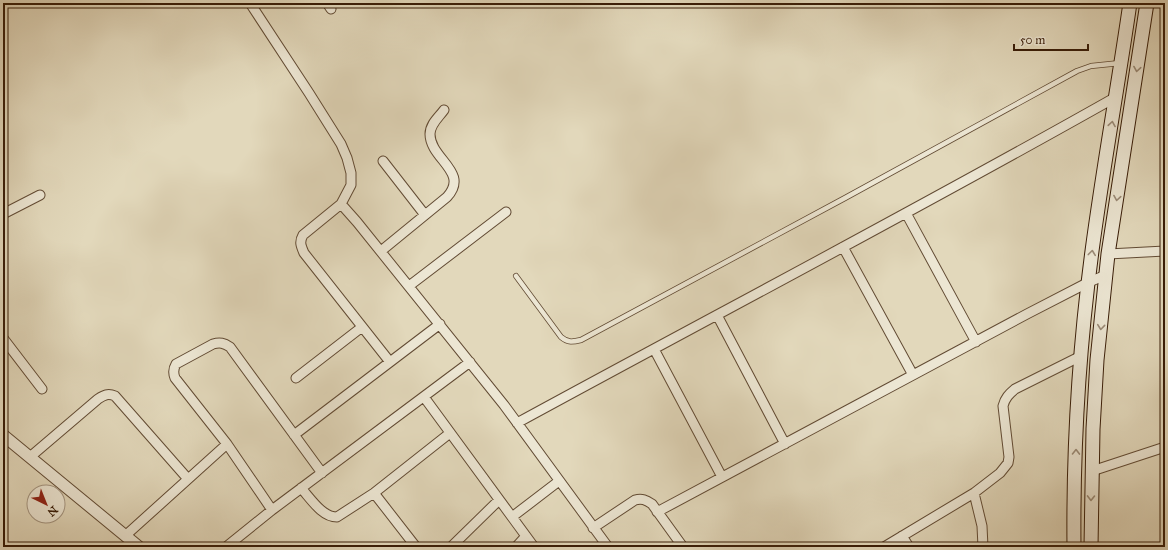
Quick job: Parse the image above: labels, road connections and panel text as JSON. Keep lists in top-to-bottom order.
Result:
{
  "scale_bar": "50 m",
  "north": "bottom right"
}
